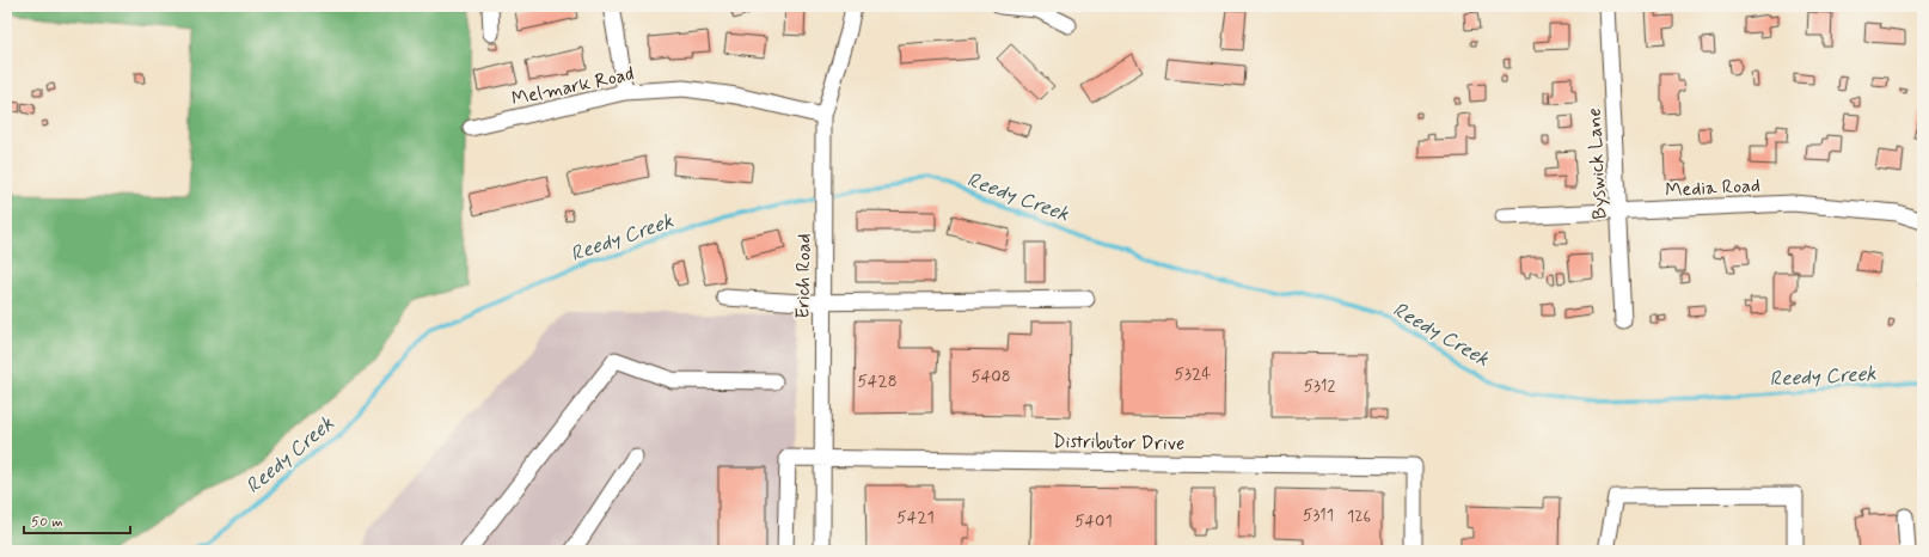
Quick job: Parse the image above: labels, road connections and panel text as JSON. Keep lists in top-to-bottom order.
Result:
{
  "streets": {
    "street": [
      "Melmark Road",
      "Byswick Lane",
      "Media Road",
      "Erich Road",
      "Distributor Drive"
    ]
  },
  "crossings": [
    ["Melmark Road", "Erich Road"],
    ["Byswick Lane", "Media Road"],
    ["Erich Road", "Distributor Drive"]
  ],
  "water": ["Reedy Creek"],
  "house_numbers": [
    "5324",
    "5408",
    "5428",
    "5312",
    "5311",
    "126",
    "5421",
    "5401"
  ],
  "scale_bar": "50 m"
}
